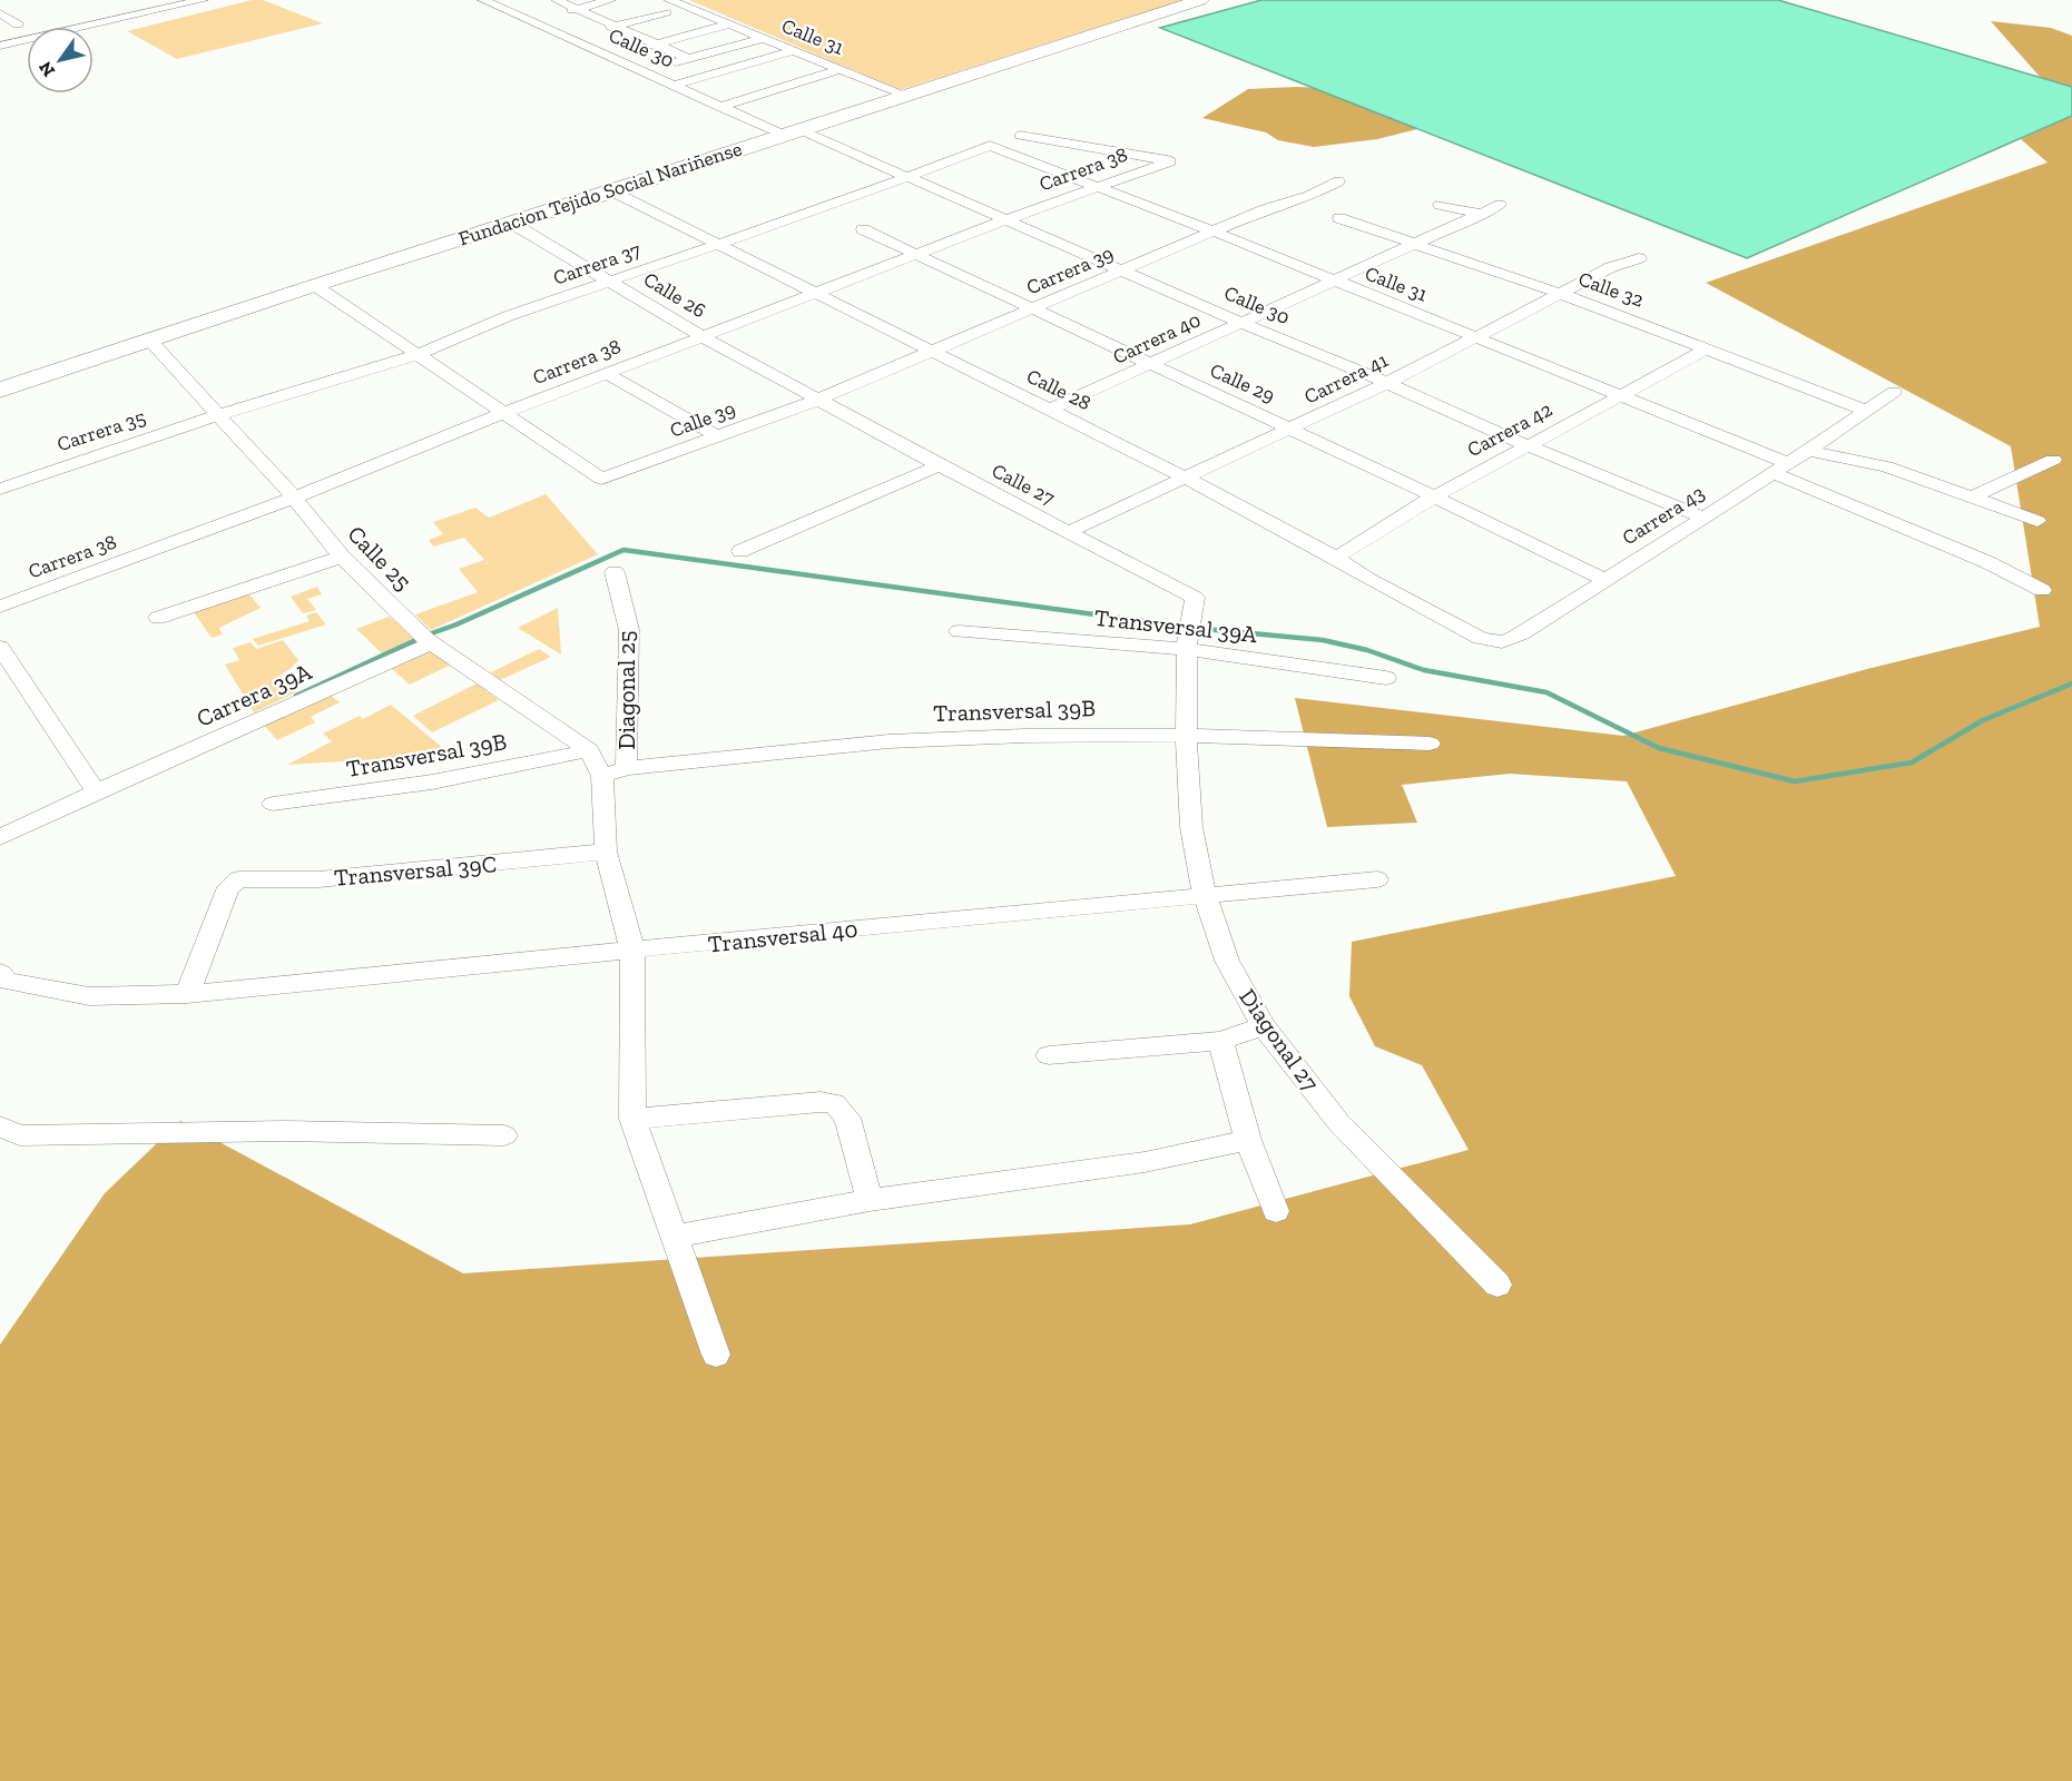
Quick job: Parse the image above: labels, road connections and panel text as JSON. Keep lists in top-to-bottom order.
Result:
{
  "streets": {
    "main road": ["Fundacion Tejido Social Nariñense"],
    "street": [
      "Calle 31",
      "Calle 30",
      "Carrera 38",
      "Carrera 37",
      "Carrera 39",
      "Calle 32",
      "Calle 26",
      "Carrera 40",
      "Carrera 41",
      "Calle 29",
      "Calle 28",
      "Calle 39",
      "Carrera 42",
      "Carrera 35",
      "Calle 27",
      "Carrera 43",
      "Calle 25",
      "Transversal 39A",
      "Diagonal 25",
      "Carrera 39A",
      "Transversal 39B",
      "Transversal 39C",
      "Transversal 40",
      "Diagonal 27"
    ]
  },
  "crossings": [
    ["Calle 31", "Carrera 38"],
    ["Calle 31", "Fundacion Tejido Social Nariñense"],
    ["Calle 31", "Carrera 37"],
    ["Calle 31", "Carrera 39"],
    ["Calle 31", "Carrera 40"],
    ["Calle 31", "Carrera 41"],
    ["Calle 31", "Carrera 42"],
    ["Calle 31", "Carrera 43"],
    ["Calle 30", "Carrera 38"],
    ["Calle 30", "Fundacion Tejido Social Nariñense"],
    ["Calle 30", "Carrera 37"],
    ["Calle 30", "Carrera 39"],
    ["Calle 30", "Carrera 40"],
    ["Calle 30", "Carrera 41"],
    ["Calle 30", "Carrera 42"],
    ["Calle 30", "Carrera 43"],
    ["Carrera 38", "Calle 26"],
    ["Carrera 38", "Calle 29"],
    ["Carrera 38", "Calle 28"],
    ["Carrera 38", "Calle 39"],
    ["Carrera 38", "Calle 25"],
    ["Fundacion Tejido Social Nariñense", "Calle 26"],
    ["Fundacion Tejido Social Nariñense", "Calle 28"],
    ["Fundacion Tejido Social Nariñense", "Calle 25"],
    ["Carrera 37", "Calle 26"],
    ["Carrera 37", "Calle 28"],
    ["Carrera 37", "Carrera 35"],
    ["Carrera 37", "Calle 25"],
    ["Carrera 39", "Calle 26"],
    ["Carrera 39", "Calle 29"],
    ["Carrera 39", "Calle 28"],
    ["Carrera 39", "Calle 39"],
    ["Carrera 39", "Calle 27"],
    ["Calle 32", "Carrera 40"],
    ["Calle 32", "Carrera 41"],
    ["Calle 32", "Carrera 42"],
    ["Calle 32", "Carrera 43"],
    ["Calle 26", "Calle 39"],
    ["Calle 26", "Calle 27"],
    ["Carrera 40", "Calle 29"],
    ["Carrera 40", "Calle 28"],
    ["Carrera 41", "Calle 29"],
    ["Carrera 41", "Calle 28"],
    ["Carrera 41", "Calle 27"],
    ["Calle 29", "Carrera 42"],
    ["Calle 29", "Carrera 43"],
    ["Calle 28", "Carrera 42"],
    ["Calle 28", "Carrera 43"],
    ["Calle 39", "Calle 27"],
    ["Carrera 35", "Calle 25"],
    ["Calle 27", "Diagonal 27"],
    ["Calle 25", "Diagonal 25"],
    ["Calle 25", "Carrera 39A"],
    ["Calle 25", "Transversal 39B"],
    ["Transversal 39A", "Diagonal 27"],
    ["Diagonal 25", "Transversal 39B"],
    ["Diagonal 25", "Transversal 39C"],
    ["Diagonal 25", "Transversal 40"],
    ["Transversal 39B", "Diagonal 27"],
    ["Transversal 39C", "Transversal 40"],
    ["Transversal 40", "Diagonal 27"]
  ],
  "north": "bottom left"
}
